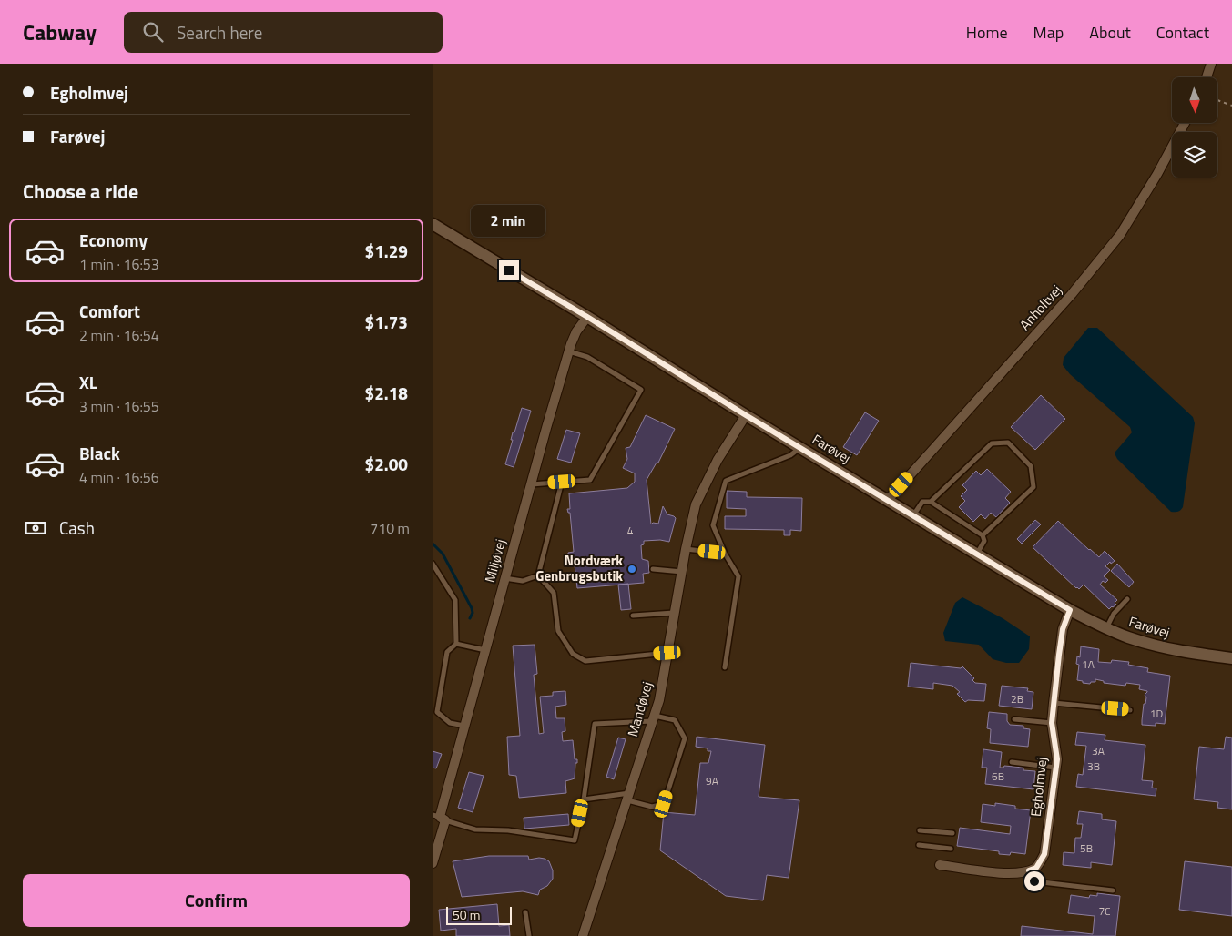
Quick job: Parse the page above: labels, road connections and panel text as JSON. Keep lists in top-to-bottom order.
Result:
{
  "streets": {
    "street": [
      "Anholtvej",
      "Farøvej",
      "Miljøvej",
      "Mandøvej",
      "Egholmvej"
    ]
  },
  "crossings": [
    ["Anholtvej", "Farøvej"],
    ["Farøvej", "Miljøvej"],
    ["Farøvej", "Mandøvej"],
    ["Farøvej", "Egholmvej"]
  ],
  "places": ["Nordværk Genbrugsbutik"],
  "house_numbers": [
    "4",
    "1A",
    "2B",
    "1D",
    "3A",
    "3B",
    "6B",
    "9A",
    "5B",
    "7C"
  ],
  "scale_bar": "50 m",
  "north": "bottom",
  "page": {
    "header": "Cabway",
    "search": "Search here",
    "nav": [
      "Home",
      "Map",
      "About",
      "Contact"
    ],
    "banner": ["Egholmvej", "Farøvej"],
    "heading": "Choose a ride",
    "bubble": "2 min",
    "list": [
      {
        "name": "Economy",
        "note": "1 min · 16:53",
        "value": "$1.29"
      },
      {
        "name": "Comfort",
        "note": "2 min · 16:54",
        "value": "$1.73"
      },
      {
        "name": "XL",
        "note": "3 min · 16:55",
        "value": "$2.18"
      },
      {
        "name": "Black",
        "note": "4 min · 16:56",
        "value": "$2.00"
      }
    ],
    "pay": ["Cash", "710 m"],
    "buttons": "Confirm",
    "scale": "50 m"
  }
}
